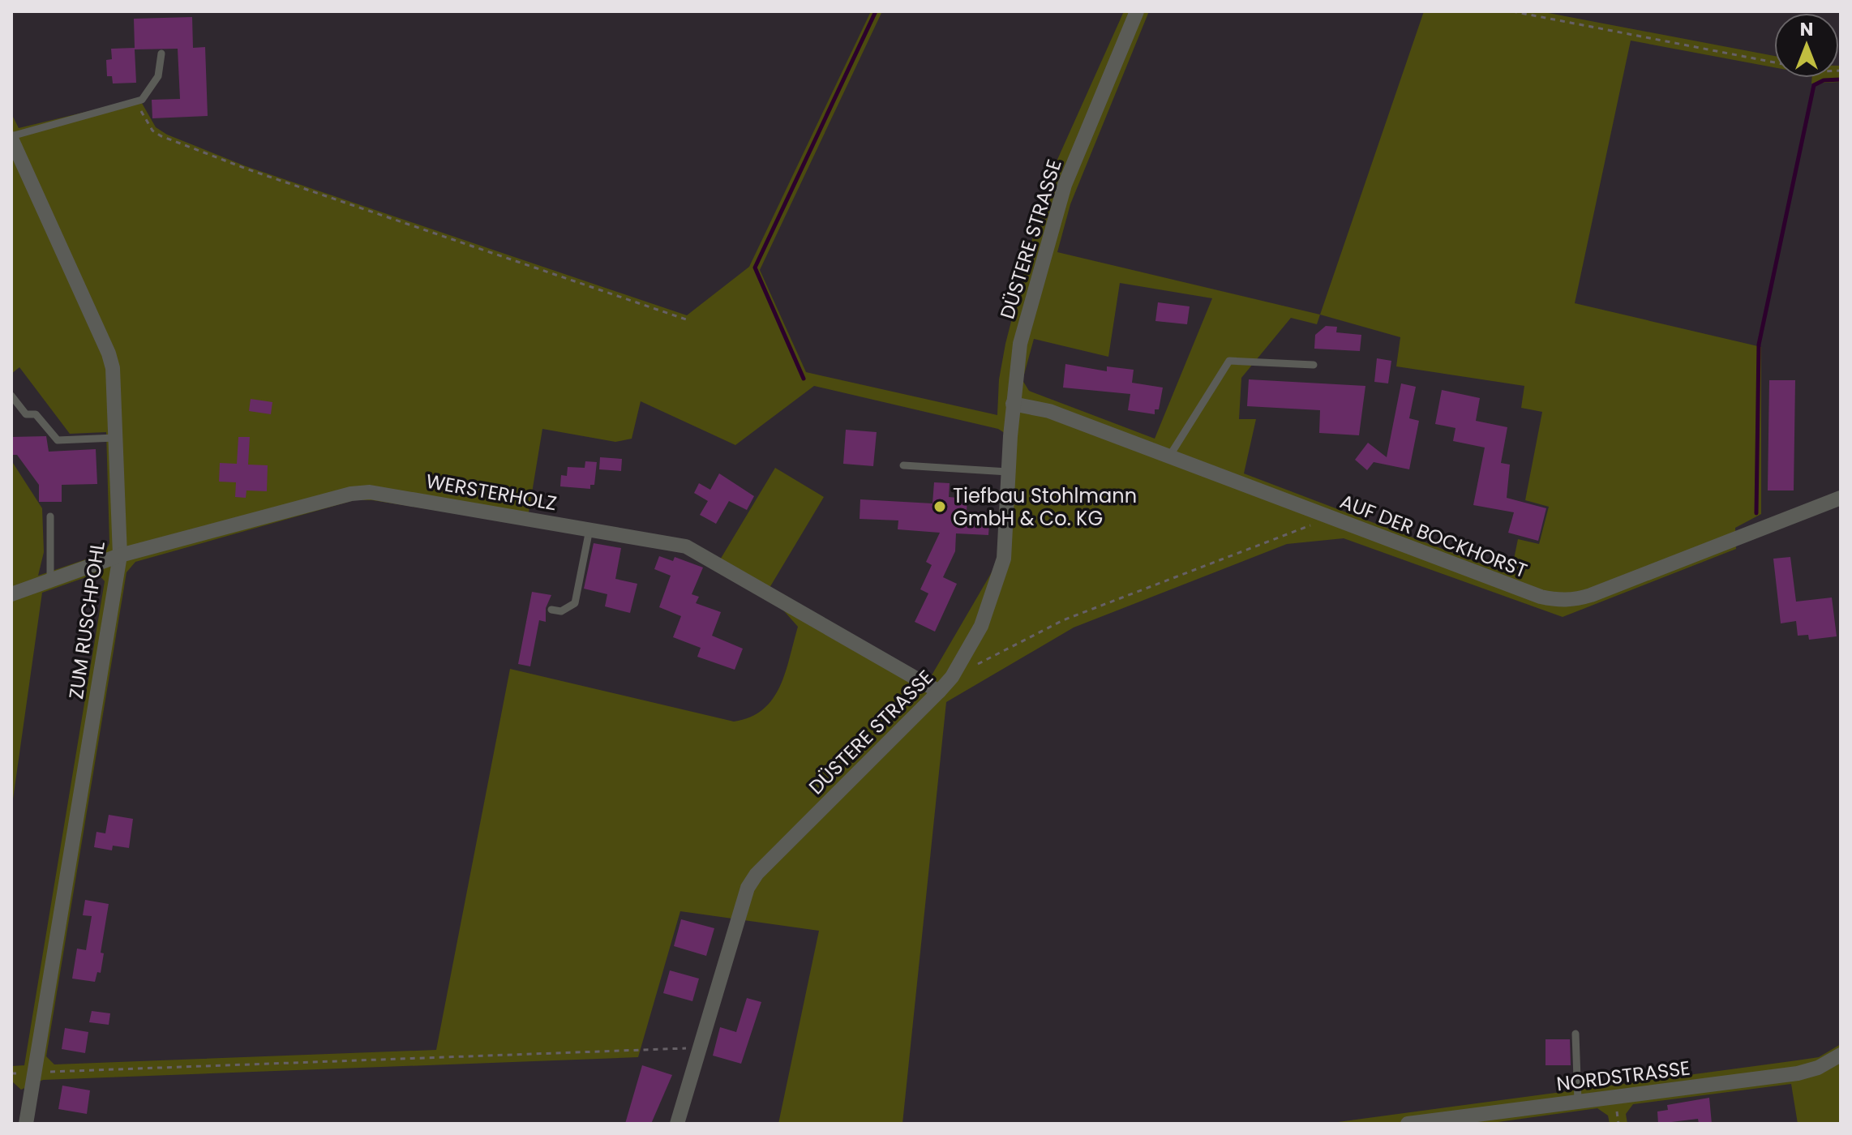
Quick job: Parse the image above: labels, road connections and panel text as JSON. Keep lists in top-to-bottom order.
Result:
{
  "streets": {
    "street": [
      "DÜSTERE STRASSE",
      "WERSTERHOLZ",
      "AUF DER BOCKHORST",
      "ZUM RUSCHPOHL",
      "NORDSTRASSE"
    ]
  },
  "crossings": [
    ["DÜSTERE STRASSE", "WERSTERHOLZ"],
    ["DÜSTERE STRASSE", "AUF DER BOCKHORST"],
    ["WERSTERHOLZ", "ZUM RUSCHPOHL"]
  ],
  "places": ["Tiefbau Stohlmann GmbH & Co. KG"],
  "north": "top"
}
